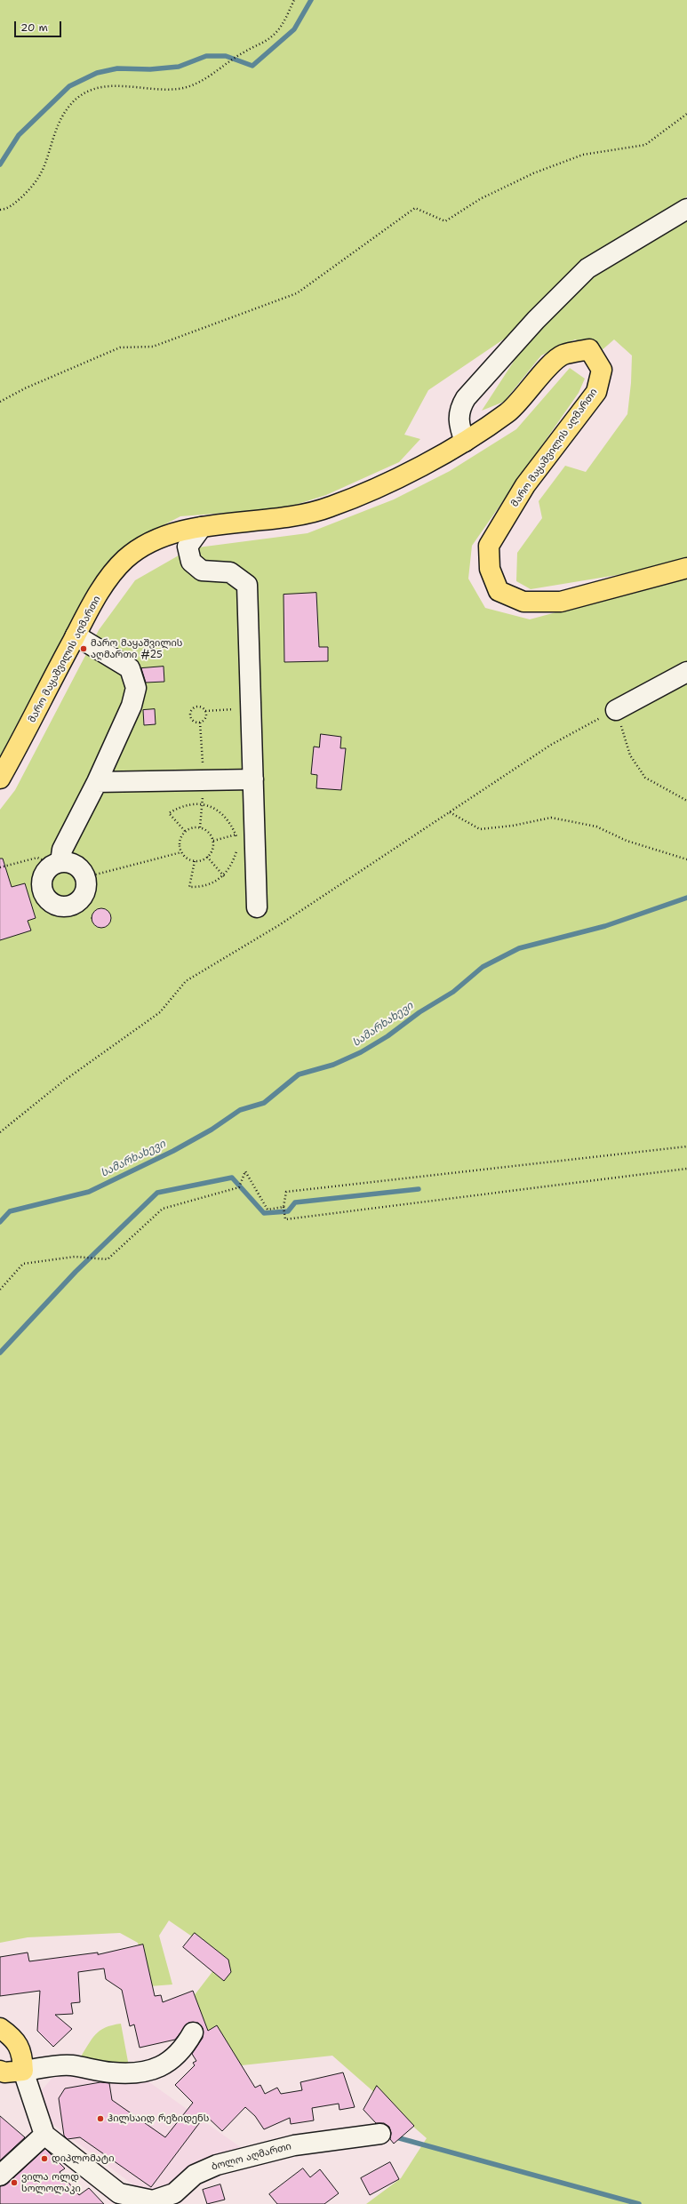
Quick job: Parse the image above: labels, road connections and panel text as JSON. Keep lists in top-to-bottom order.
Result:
{
  "streets": {
    "main road": ["მარო მაყაშვილის აღმართი"],
    "street": ["ბოლო აღმართი"]
  },
  "water": ["სამარხახევი"],
  "places": [
    "მარო მაყაშვილის აღმართი #25",
    "ჰილსაიდ რეზიდენს",
    "დიპლომატი",
    "ვილა ოლდ სოლოლაკი"
  ],
  "scale_bar": "20 m"
}
